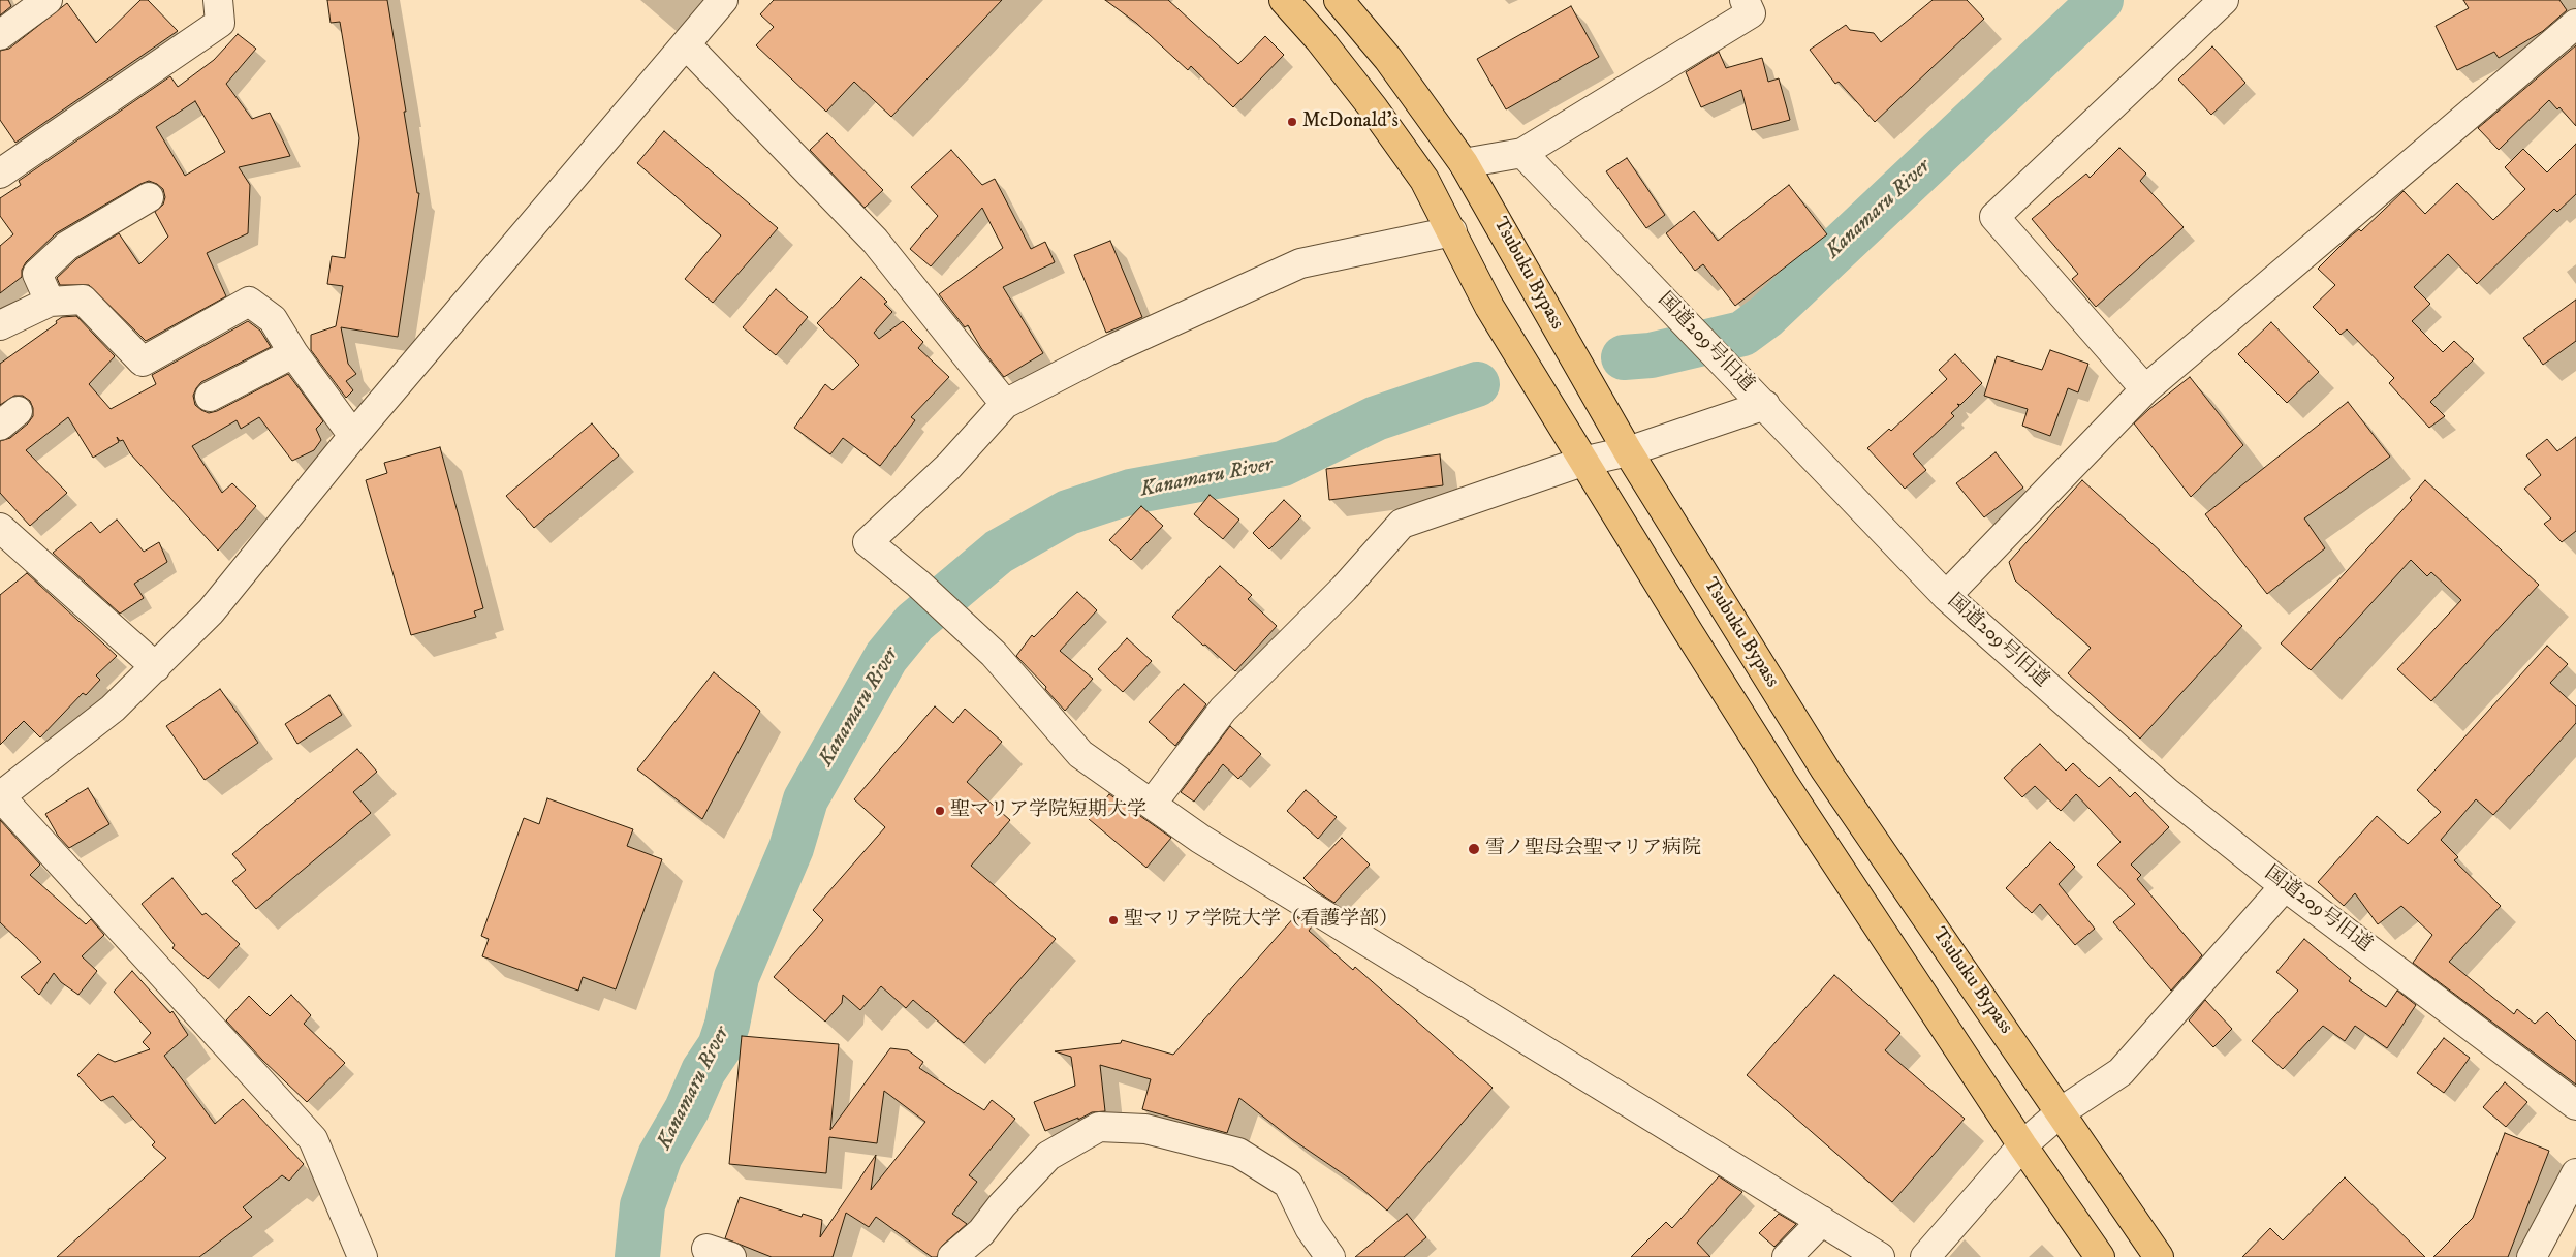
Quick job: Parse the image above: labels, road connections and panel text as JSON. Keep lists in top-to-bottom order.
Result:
{
  "streets": {
    "highway": ["Tsubuku Bypass"],
    "street": ["国道209号旧道"]
  },
  "water": ["Kanamaru River"],
  "places": [
    "McDonald's",
    "聖マリア学院短期大学",
    "雪ノ聖母会聖マリア病院",
    "聖マリア学院大学（看護学部）"
  ]
}
